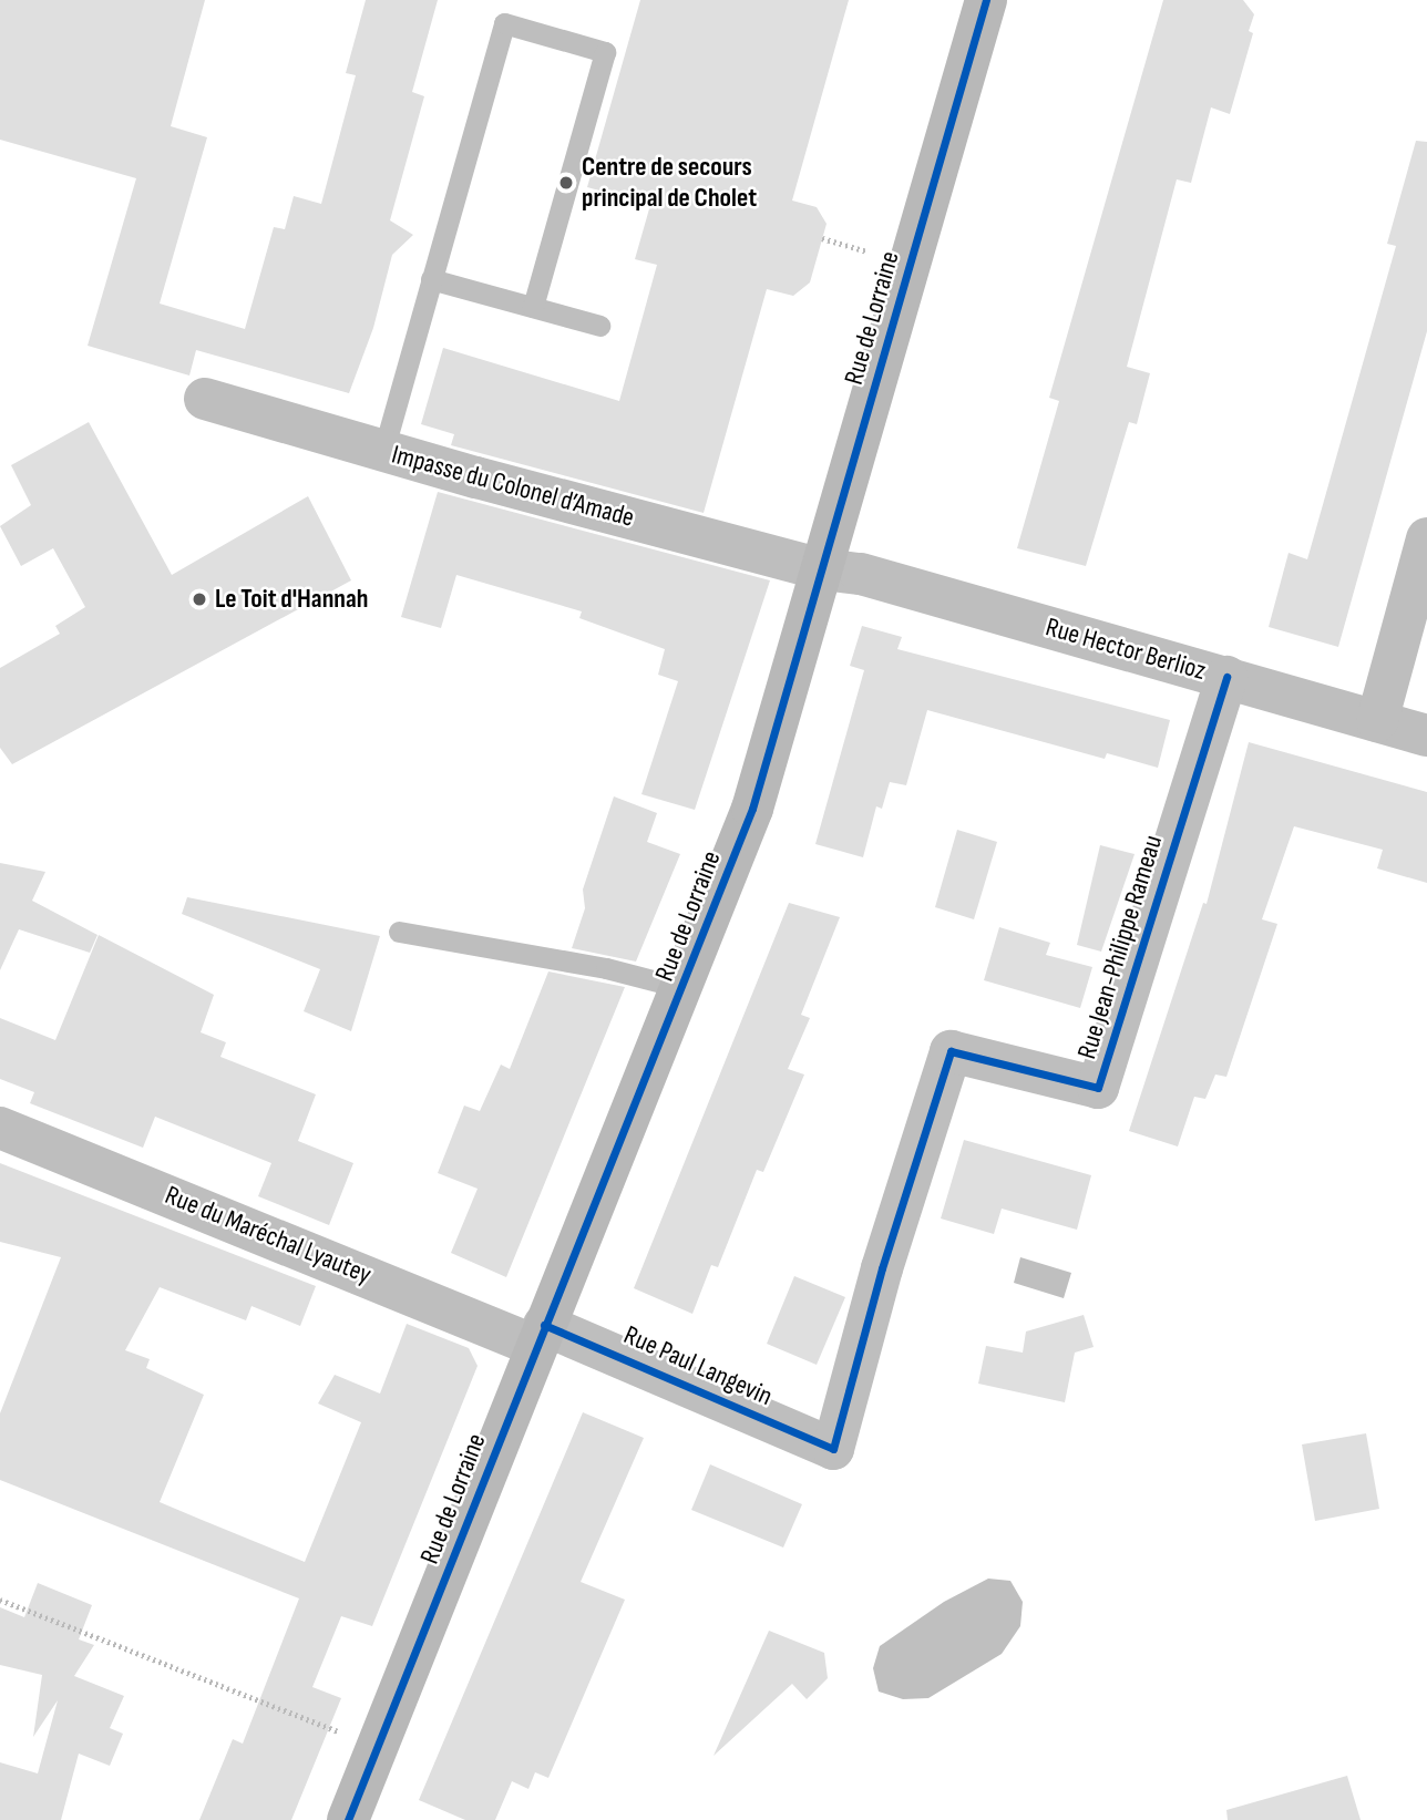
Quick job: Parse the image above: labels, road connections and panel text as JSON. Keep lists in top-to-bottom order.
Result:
{
  "streets": {
    "main road": ["Rue de Lorraine"],
    "street": [
      "Impasse du Colonel d’Amade",
      "Rue Hector Berlioz",
      "Rue Jean-Philippe Rameau",
      "Rue du Maréchal Lyautey",
      "Rue Paul Langevin"
    ]
  },
  "crossings": [
    ["Rue de Lorraine", "Impasse du Colonel d’Amade"],
    ["Rue de Lorraine", "Rue Hector Berlioz"],
    ["Rue de Lorraine", "Rue du Maréchal Lyautey"],
    ["Rue de Lorraine", "Rue Paul Langevin"],
    ["Impasse du Colonel d’Amade", "Rue Hector Berlioz"],
    ["Rue Hector Berlioz", "Rue Jean-Philippe Rameau"],
    ["Rue Jean-Philippe Rameau", "Rue Paul Langevin"],
    ["Rue du Maréchal Lyautey", "Rue Paul Langevin"]
  ],
  "places": ["Centre de secours principal de Cholet", "Le Toit d'Hannah"]
}
